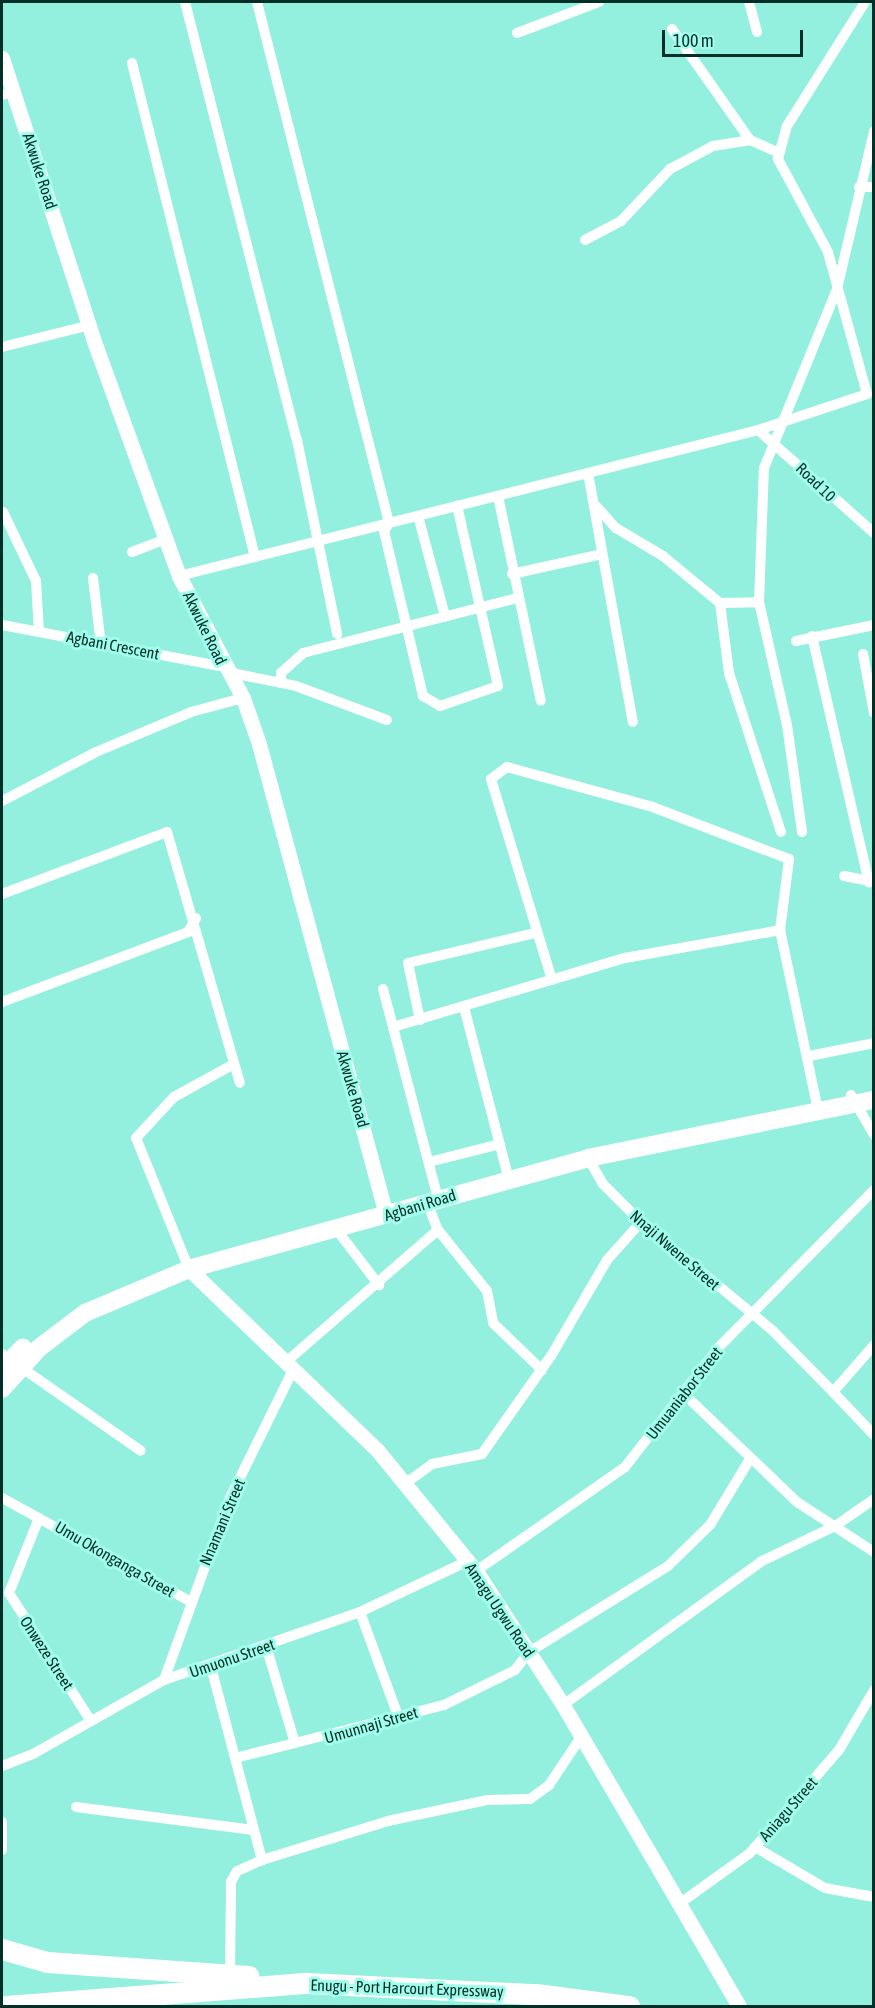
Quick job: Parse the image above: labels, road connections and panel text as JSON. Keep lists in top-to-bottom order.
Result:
{
  "streets": {
    "highway": ["Enugu - Port Harcourt Expressway"],
    "main road": ["Akwuke Road", "Agbani Road", "Amagu Ugwu Road"],
    "street": [
      "Road 10",
      "Agbani Crescent",
      "Nnaji Nwene Street",
      "Umuaniabor Street",
      "Nnamani Street",
      "Umu Okonganga Street",
      "Onweze Street",
      "Umuonu Street",
      "Umunnaji Street",
      "Aniagu Street"
    ]
  },
  "crossings": [
    ["Akwuke Road", "Agbani Crescent"],
    ["Akwuke Road", "Agbani Road"],
    ["Agbani Road", "Nnaji Nwene Street"],
    ["Agbani Road", "Amagu Ugwu Road"],
    ["Nnaji Nwene Street", "Umuaniabor Street"],
    ["Umuaniabor Street", "Amagu Ugwu Road"],
    ["Umuaniabor Street", "Umuonu Street"],
    ["Nnamani Street", "Umu Okonganga Street"],
    ["Nnamani Street", "Amagu Ugwu Road"],
    ["Nnamani Street", "Umuonu Street"],
    ["Umu Okonganga Street", "Onweze Street"],
    ["Amagu Ugwu Road", "Umuonu Street"],
    ["Amagu Ugwu Road", "Umunnaji Street"],
    ["Amagu Ugwu Road", "Aniagu Street"],
    ["Onweze Street", "Umuonu Street"]
  ],
  "scale_bar": "100 m"
}
